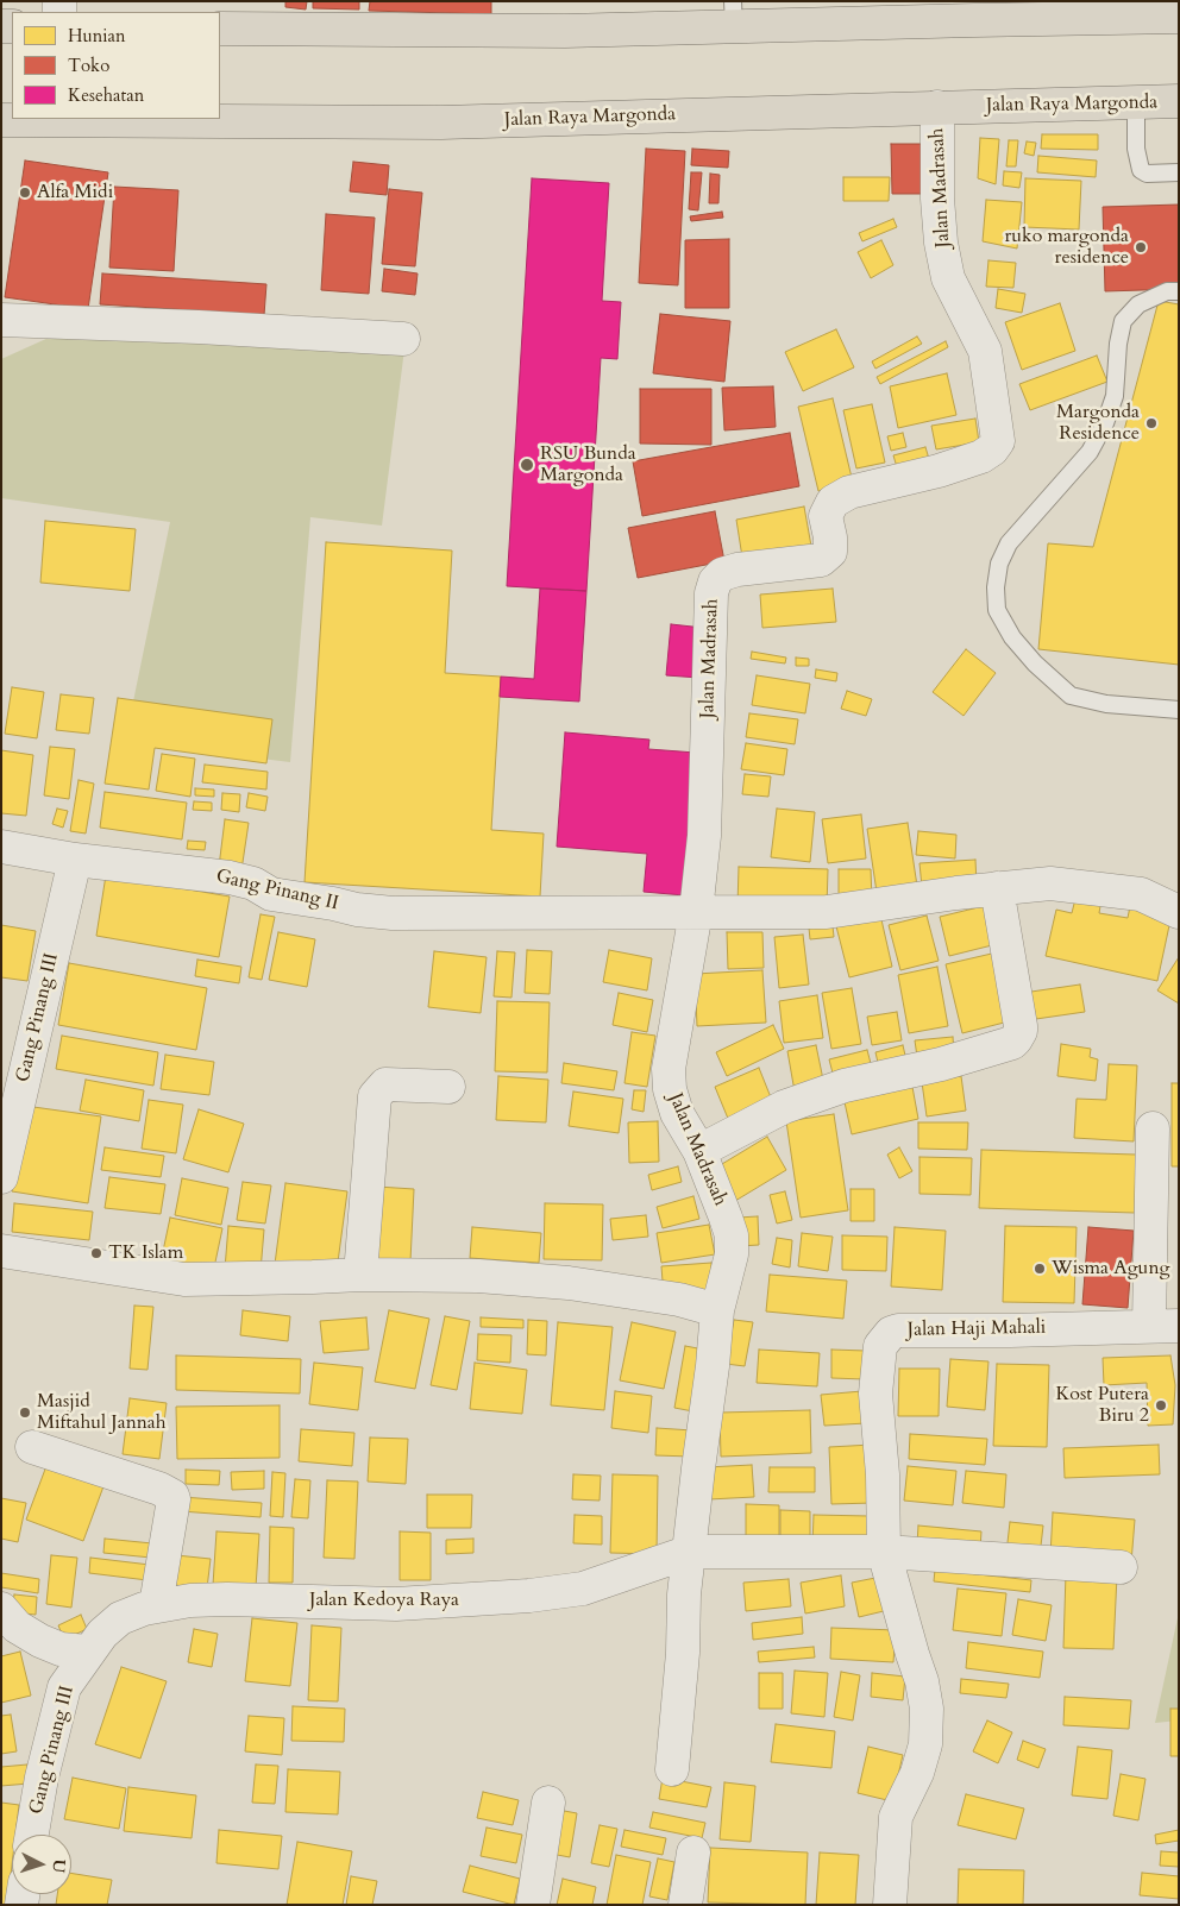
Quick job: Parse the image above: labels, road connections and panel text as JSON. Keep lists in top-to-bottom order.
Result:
{
  "streets": {
    "main road": ["Jalan Raya Margonda"],
    "street": [
      "Jalan Madrasah",
      "Gang Pinang II",
      "Gang Pinang III",
      "Jalan Haji Mahali",
      "Jalan Kedoya Raya"
    ]
  },
  "crossings": [
    ["Jalan Raya Margonda", "Jalan Madrasah"],
    ["Jalan Madrasah", "Gang Pinang II"],
    ["Gang Pinang II", "Gang Pinang III"],
    ["Gang Pinang III", "Jalan Kedoya Raya"],
    ["Jalan Haji Mahali", "Jalan Kedoya Raya"]
  ],
  "places": [
    "Alfa Midi",
    "ruko margonda residence",
    "Margonda Residence",
    "RSU Bunda Margonda",
    "TK Islam",
    "Wisma Agung",
    "Kost Putera Biru 2",
    "Masjid Miftahul Jannah"
  ],
  "legend": ["Hunian", "Toko", "Kesehatan"],
  "north": "right"
}
